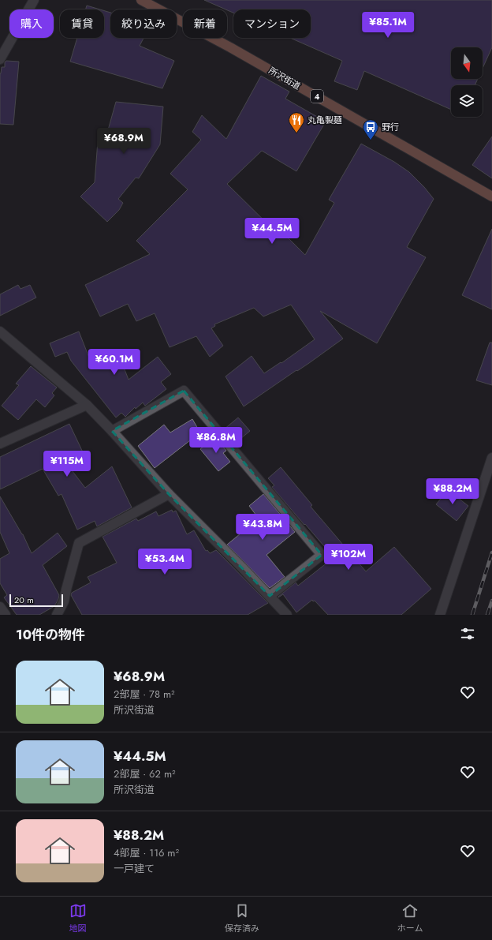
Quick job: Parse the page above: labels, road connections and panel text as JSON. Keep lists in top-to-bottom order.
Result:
{
  "streets": {
    "main road": ["所沢街道", "4"]
  },
  "places": {
    "restaurant": ["丸亀製麺"],
    "bus stop": ["野行"]
  },
  "scale_bar": "20 m",
  "north": "bottom",
  "page": {
    "chip": [
      "購入",
      "賃貸",
      "絞り込み",
      "新着",
      "マンション"
    ],
    "price": [
      "¥85.1M",
      "¥68.9M",
      "¥44.5M",
      "¥60.1M",
      "¥86.8M",
      "¥115M",
      "¥88.2M",
      "¥43.8M",
      "¥102M",
      "¥53.4M"
    ],
    "scale": "20 m",
    "heading": "10件の物件",
    "list": [
      {
        "name": "¥68.9M",
        "note": "2部屋 · 78 m² · 所沢街道"
      },
      {
        "name": "¥44.5M",
        "note": "2部屋 · 62 m² · 所沢街道"
      },
      {
        "name": "¥88.2M",
        "note": "4部屋 · 116 m² · 一戸建て"
      }
    ],
    "tabs": ["地図", "保存済み", "ホーム"]
  }
}
